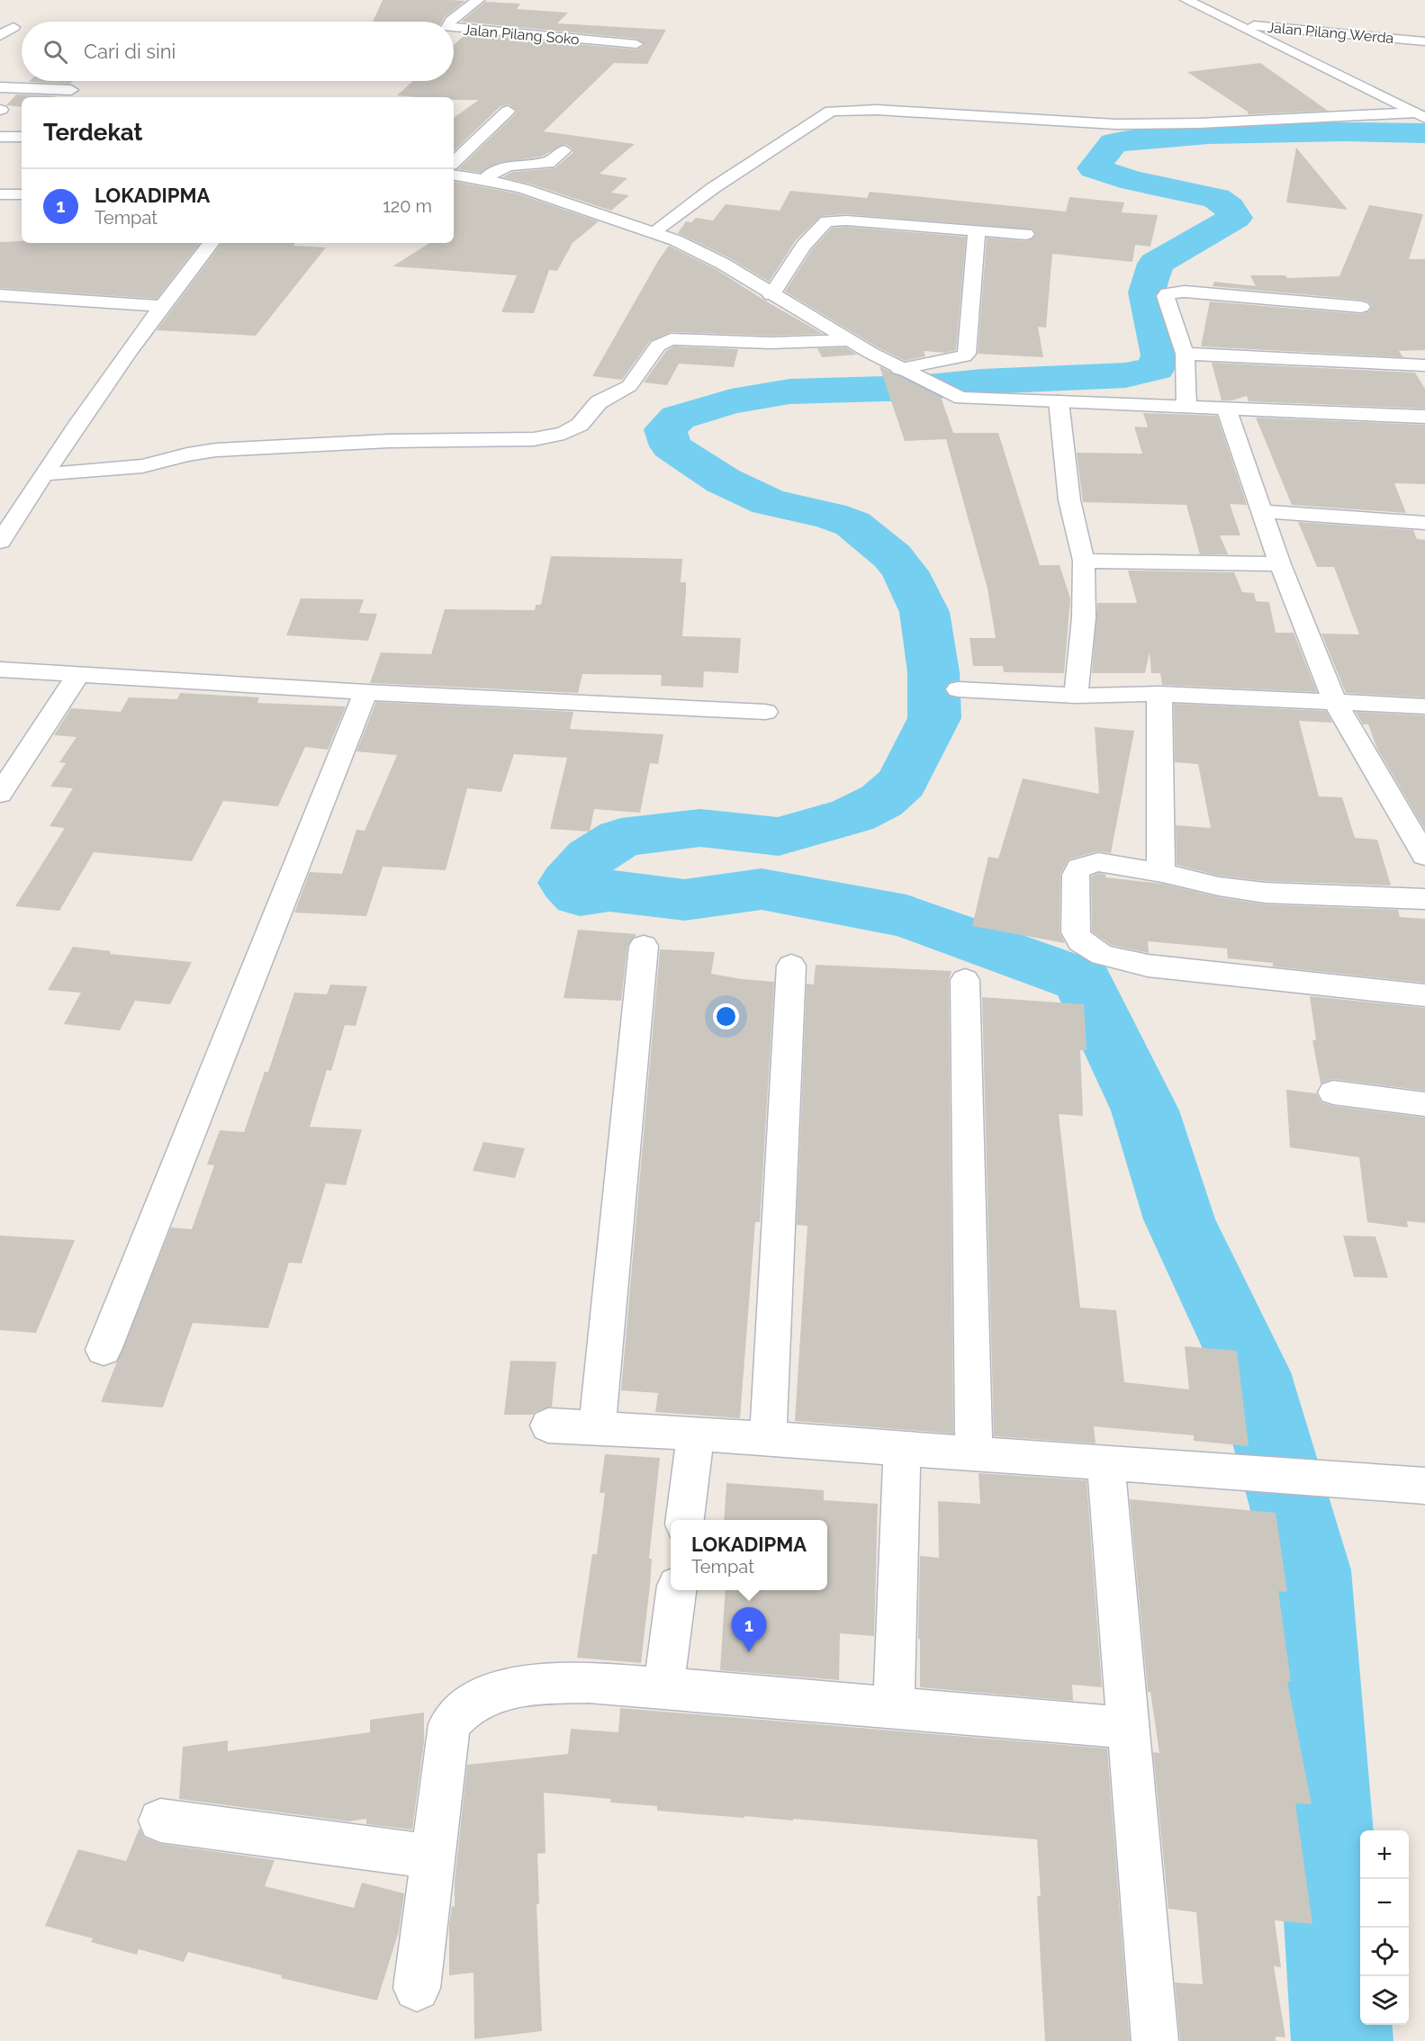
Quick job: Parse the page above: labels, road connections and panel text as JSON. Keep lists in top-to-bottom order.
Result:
{
  "streets": {
    "street": ["Jalan Pilang Werda", "Jalan Pilang Soko"]
  },
  "page": {
    "search": "Cari di sini",
    "heading": "Terdekat",
    "list": [
      {
        "mark": "1",
        "name": "LOKADIPMA",
        "note": "Tempat",
        "value": "120 m"
      }
    ],
    "popup": ["LOKADIPMA", "Tempat"],
    "pins": "1",
    "map_buttons": ["+", "−"]
  }
}
